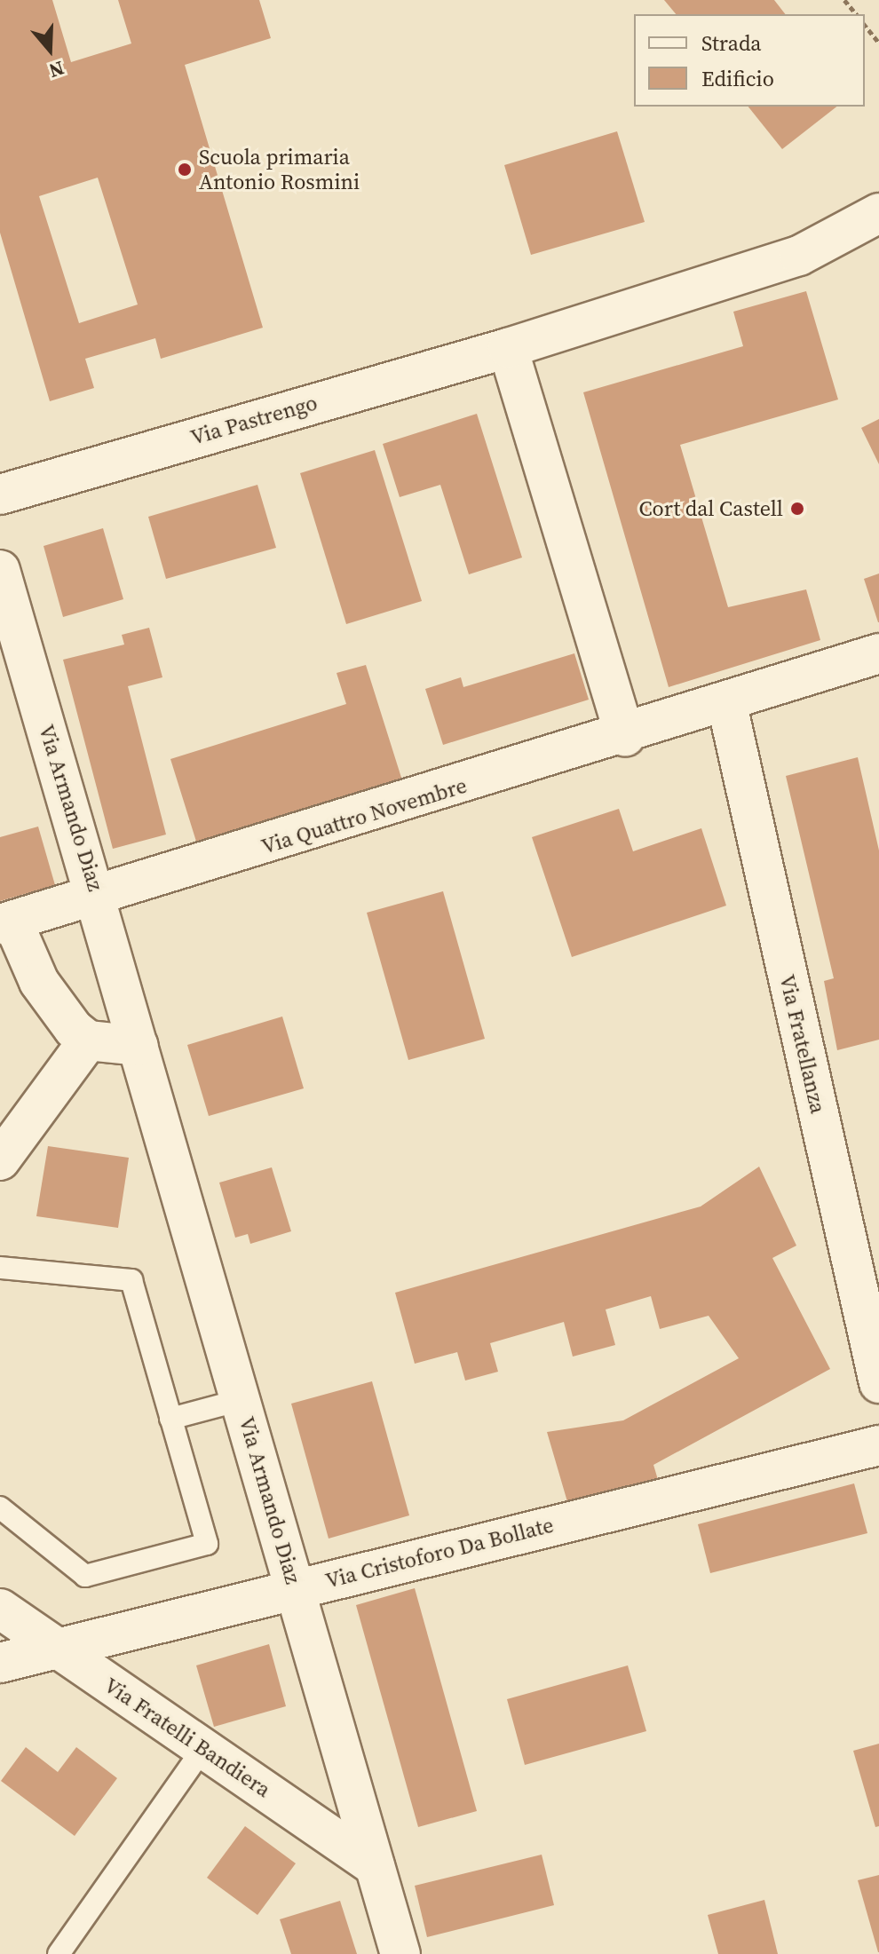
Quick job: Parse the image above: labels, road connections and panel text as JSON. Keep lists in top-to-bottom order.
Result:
{
  "streets": {
    "street": [
      "Via Pastrengo",
      "Via Armando Diaz",
      "Via Quattro Novembre",
      "Via Fratellanza",
      "Via Cristoforo Da Bollate",
      "Via Fratelli Bandiera"
    ]
  },
  "crossings": [
    ["Via Armando Diaz", "Via Quattro Novembre"],
    ["Via Armando Diaz", "Via Cristoforo Da Bollate"],
    ["Via Armando Diaz", "Via Fratelli Bandiera"],
    ["Via Quattro Novembre", "Via Fratellanza"],
    ["Via Cristoforo Da Bollate", "Via Fratelli Bandiera"]
  ],
  "places": ["Scuola primaria Antonio Rosmini", "Cort dal Castell"],
  "legend": ["Strada", "Edificio"],
  "north": "bottom"
}
